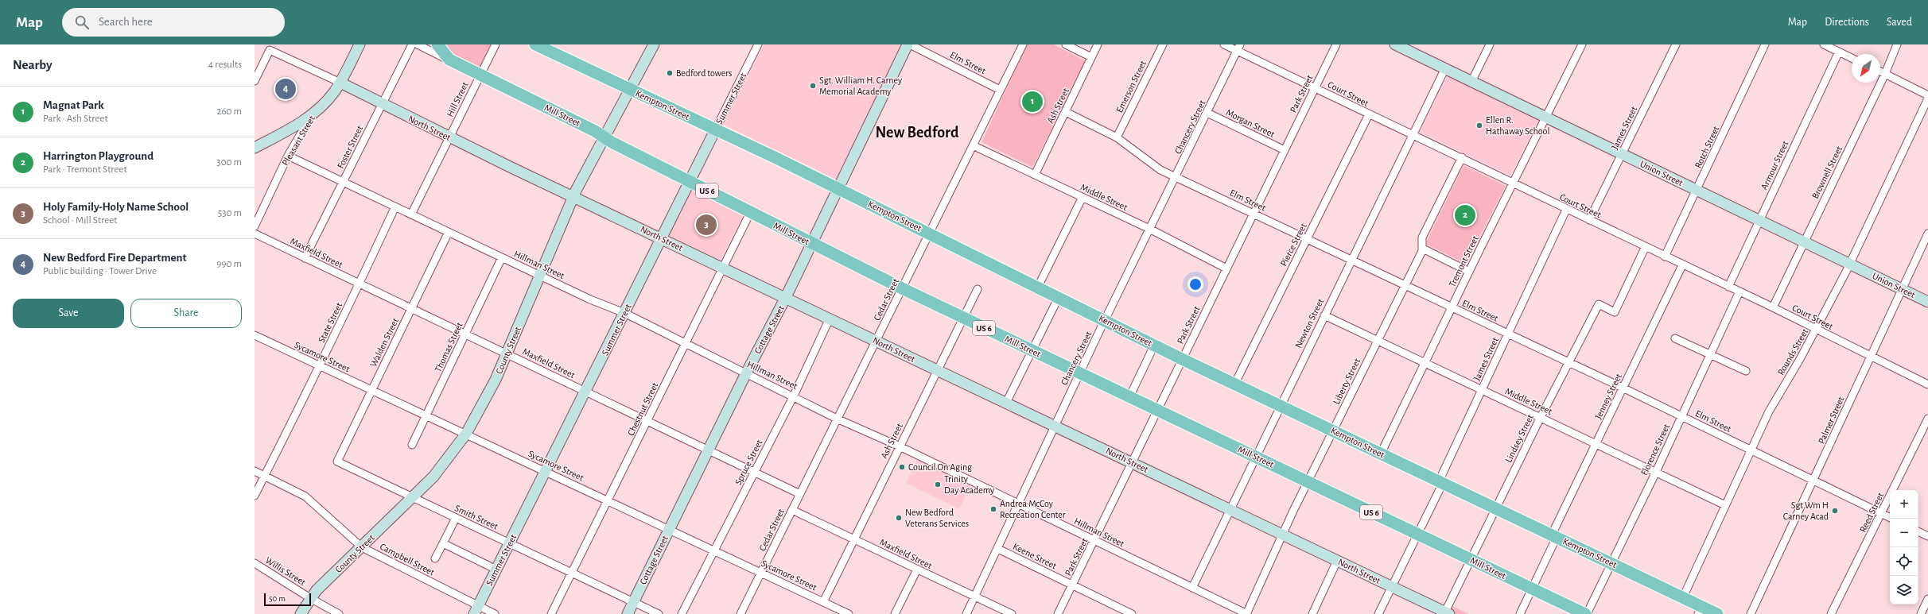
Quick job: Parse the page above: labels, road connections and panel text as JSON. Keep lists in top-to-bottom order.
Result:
{
  "streets": {
    "main road": [
      "Summer Street",
      "Kempton Street",
      "Mill Street",
      "North Street",
      "Pleasant Street",
      "Union Street",
      "US 6",
      "Cottage Street",
      "County Street"
    ],
    "street": [
      "Elm Street",
      "Emerson Street",
      "Park Street",
      "Court Street",
      "Hill Street",
      "Ash Street",
      "Morgan Street",
      "Chancery Street",
      "James Street",
      "Foster Street",
      "Rotch Street",
      "Armour Street",
      "Brownell Street",
      "Middle Street",
      "Pierce Street",
      "Maxfield Street",
      "Tremont Street",
      "Hillman Street",
      "Cedar Street",
      "State Street",
      "Newton Street",
      "Walden Street",
      "Thomas Street",
      "Rounds Street",
      "Sycamore Street",
      "Liberty Street",
      "Jenney Street",
      "Chestnut Street",
      "Palmer Street",
      "Lindsey Street",
      "Florence Street",
      "Spruce Street",
      "Reed Street",
      "Smith Street",
      "Keene Street",
      "Campbell Street",
      "Willis Street"
    ]
  },
  "crossings": [
    ["Elm Street", "Emerson Street"],
    ["Elm Street", "Park Street"],
    ["Elm Street", "Ash Street"],
    ["Elm Street", "Chancery Street"],
    ["Elm Street", "James Street"],
    ["Elm Street", "Pierce Street"],
    ["Elm Street", "Tremont Street"],
    ["Elm Street", "Cedar Street"],
    ["Elm Street", "Newton Street"],
    ["Elm Street", "Cottage Street"],
    ["Elm Street", "Rounds Street"],
    ["Elm Street", "Liberty Street"],
    ["Elm Street", "Jenney Street"],
    ["Elm Street", "Palmer Street"],
    ["Elm Street", "Lindsey Street"],
    ["Elm Street", "Florence Street"],
    ["Elm Street", "Reed Street"],
    ["Park Street", "Court Street"],
    ["Park Street", "Kempton Street"],
    ["Park Street", "Mill Street"],
    ["Park Street", "Morgan Street"],
    ["Park Street", "North Street"],
    ["Park Street", "Middle Street"],
    ["Park Street", "Hillman Street"],
    ["Park Street", "Keene Street"],
    ["Court Street", "Chancery Street"],
    ["Court Street", "James Street"],
    ["Court Street", "Rotch Street"],
    ["Court Street", "Armour Street"],
    ["Court Street", "Brownell Street"],
    ["Court Street", "Pierce Street"],
    ["Court Street", "Tremont Street"],
    ["Court Street", "Newton Street"],
    ["Court Street", "Rounds Street"],
    ["Court Street", "Liberty Street"],
    ["Court Street", "Jenney Street"],
    ["Court Street", "Palmer Street"],
    ["Court Street", "Lindsey Street"],
    ["Court Street", "Florence Street"],
    ["Summer Street", "Kempton Street"],
    ["Summer Street", "Mill Street"],
    ["Summer Street", "North Street"],
    ["Summer Street", "Maxfield Street"],
    ["Summer Street", "Hillman Street"],
    ["Summer Street", "Sycamore Street"],
    ["Summer Street", "Smith Street"],
    ["Summer Street", "Campbell Street"],
    ["Hill Street", "Mill Street"],
    ["Hill Street", "North Street"],
    ["Hill Street", "Hillman Street"],
    ["Kempton Street", "Chancery Street"],
    ["Kempton Street", "James Street"],
    ["Kempton Street", "Pierce Street"],
    ["Kempton Street", "Tremont Street"],
    ["Kempton Street", "Cedar Street"],
    ["Kempton Street", "Newton Street"],
    ["Kempton Street", "Cottage Street"],
    ["Kempton Street", "County Street"],
    ["Kempton Street", "Rounds Street"],
    ["Kempton Street", "Liberty Street"],
    ["Kempton Street", "Jenney Street"],
    ["Kempton Street", "Lindsey Street"],
    ["Kempton Street", "Florence Street"],
    ["Ash Street", "Mill Street"],
    ["Ash Street", "North Street"],
    ["Ash Street", "Middle Street"],
    ["Ash Street", "Maxfield Street"],
    ["Ash Street", "Hillman Street"],
    ["Ash Street", "Sycamore Street"],
    ["Mill Street", "Chancery Street"],
    ["Mill Street", "James Street"],
    ["Mill Street", "Cedar Street"],
    ["Mill Street", "Newton Street"],
    ["Mill Street", "Cottage Street"],
    ["Mill Street", "County Street"],
    ["Mill Street", "Liberty Street"],
    ["Mill Street", "Jenney Street"],
    ["Mill Street", "Chestnut Street"],
    ["Mill Street", "Lindsey Street"],
    ["Mill Street", "Florence Street"],
    ["Morgan Street", "Chancery Street"],
    ["Chancery Street", "North Street"],
    ["Chancery Street", "Middle Street"],
    ["Chancery Street", "Maxfield Street"],
    ["Chancery Street", "Hillman Street"],
    ["Chancery Street", "Keene Street"],
    ["North Street", "James Street"],
    ["North Street", "Pleasant Street"],
    ["North Street", "Foster Street"],
    ["North Street", "Cedar Street"],
    ["North Street", "Newton Street"],
    ["North Street", "Cottage Street"],
    ["North Street", "County Street"],
    ["North Street", "Liberty Street"],
    ["North Street", "Chestnut Street"],
    ["North Street", "Lindsey Street"],
    ["North Street", "Spruce Street"],
    ["James Street", "Union Street"],
    ["James Street", "Middle Street"],
    ["Pleasant Street", "Hillman Street"],
    ["Foster Street", "Maxfield Street"],
    ["Foster Street", "Hillman Street"],
    ["Rotch Street", "Union Street"],
    ["Armour Street", "Union Street"],
    ["Brownell Street", "Union Street"],
    ["Union Street", "Tremont Street"],
    ["Union Street", "Newton Street"],
    ["Union Street", "Rounds Street"],
    ["Union Street", "Palmer Street"],
    ["Middle Street", "Tremont Street"],
    ["Middle Street", "Cedar Street"],
    ["Middle Street", "Newton Street"],
    ["Middle Street", "Rounds Street"],
    ["Middle Street", "Liberty Street"],
    ["Middle Street", "Jenney Street"],
    ["Middle Street", "Lindsey Street"],
    ["Middle Street", "Florence Street"],
    ["Maxfield Street", "Cedar Street"],
    ["Maxfield Street", "State Street"],
    ["Maxfield Street", "Cottage Street"],
    ["Maxfield Street", "Walden Street"],
    ["Maxfield Street", "Thomas Street"],
    ["Maxfield Street", "County Street"],
    ["Maxfield Street", "Chestnut Street"],
    ["Maxfield Street", "Spruce Street"],
    ["Hillman Street", "Cedar Street"],
    ["Hillman Street", "State Street"],
    ["Hillman Street", "Newton Street"],
    ["Hillman Street", "Cottage Street"],
    ["Hillman Street", "Walden Street"],
    ["Hillman Street", "Thomas Street"],
    ["Hillman Street", "County Street"],
    ["Hillman Street", "Liberty Street"],
    ["Hillman Street", "Chestnut Street"],
    ["Hillman Street", "Spruce Street"],
    ["Cedar Street", "Sycamore Street"],
    ["State Street", "Sycamore Street"],
    ["State Street", "Campbell Street"],
    ["Cottage Street", "Sycamore Street"],
    ["Cottage Street", "Smith Street"],
    ["Walden Street", "Sycamore Street"],
    ["Walden Street", "Smith Street"],
    ["Thomas Street", "Sycamore Street"],
    ["County Street", "Sycamore Street"],
    ["County Street", "Smith Street"],
    ["County Street", "Campbell Street"],
    ["County Street", "Willis Street"],
    ["Sycamore Street", "Chestnut Street"],
    ["Sycamore Street", "Spruce Street"],
    ["Chestnut Street", "Smith Street"]
  ],
  "districts": ["New Bedford"],
  "places": [
    "Bedford towers",
    "Sgt. William H. Carney Memorial Academy",
    "Ellen R. Hathaway School",
    "Council On Aging",
    "Trinity Day Academy",
    "Andrea McCoy Recreation Center",
    "Sgt Wm H Carney Acad",
    "New Bedford Veterans Services"
  ],
  "scale_bar": "50 m",
  "north": "bottom left",
  "page": {
    "header": "Map",
    "search": "Search here",
    "nav": ["Map", "Directions", "Saved"],
    "heading": ["Nearby", "4 results"],
    "pins": [
      "4",
      "1",
      "2",
      "3"
    ],
    "list": [
      {
        "mark": "1",
        "name": "Magnat Park",
        "note": "Park · Ash Street",
        "value": "260 m"
      },
      {
        "mark": "2",
        "name": "Harrington Playground",
        "note": "Park · Tremont Street",
        "value": "300 m"
      },
      {
        "mark": "3",
        "name": "Holy Family-Holy Name School",
        "note": "School · Mill Street",
        "value": "530 m"
      },
      {
        "mark": "4",
        "name": "New Bedford Fire Department",
        "note": "Public building · Tower Drive",
        "value": "990 m"
      }
    ],
    "buttons": ["Save", "Share"],
    "map_buttons": ["+", "−"],
    "scale": "50 m"
  }
}
